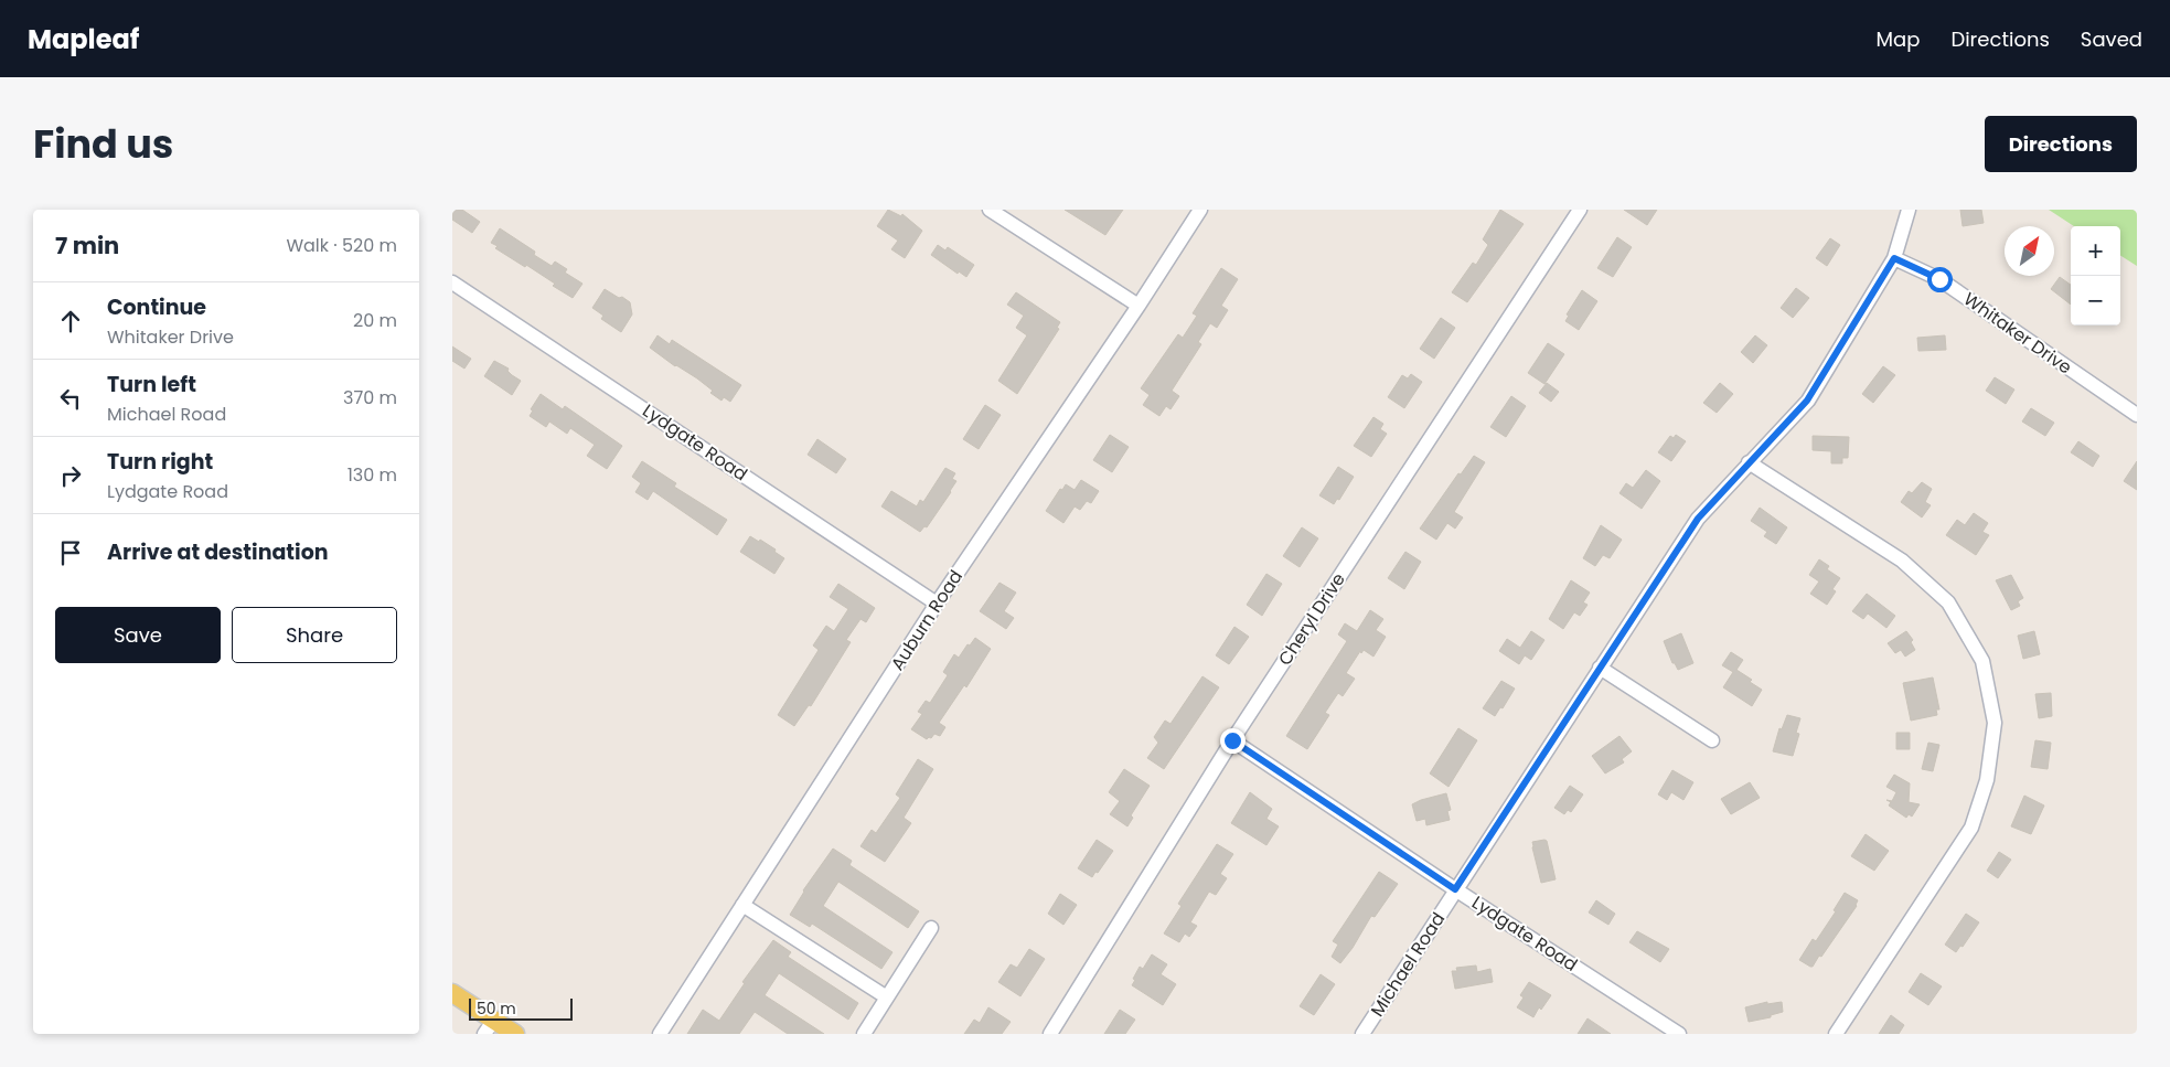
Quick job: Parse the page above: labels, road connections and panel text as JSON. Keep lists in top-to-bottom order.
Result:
{
  "streets": {
    "street": [
      "Whitaker Drive",
      "Lydgate Road",
      "Cheryl Drive",
      "Auburn Road",
      "Michael Road"
    ]
  },
  "crossings": [
    ["Whitaker Drive", "Michael Road"],
    ["Lydgate Road", "Cheryl Drive"],
    ["Lydgate Road", "Auburn Road"],
    ["Lydgate Road", "Michael Road"]
  ],
  "scale_bar": "50 m",
  "north": "top right",
  "page": {
    "header": "Mapleaf",
    "nav": ["Map", "Directions", "Saved"],
    "title": "Find us",
    "buttons": [
      "Directions",
      ["Save", "Share"]
    ],
    "heading": ["7 min", "Walk · 520 m"],
    "map_buttons": ["+", "−"],
    "list": [
      ["Continue", "Whitaker Drive", "20 m"],
      ["Turn left", "Michael Road", "370 m"],
      ["Turn right", "Lydgate Road", "130 m"],
      "Arrive at destination"
    ],
    "scale": "50 m"
  }
}
